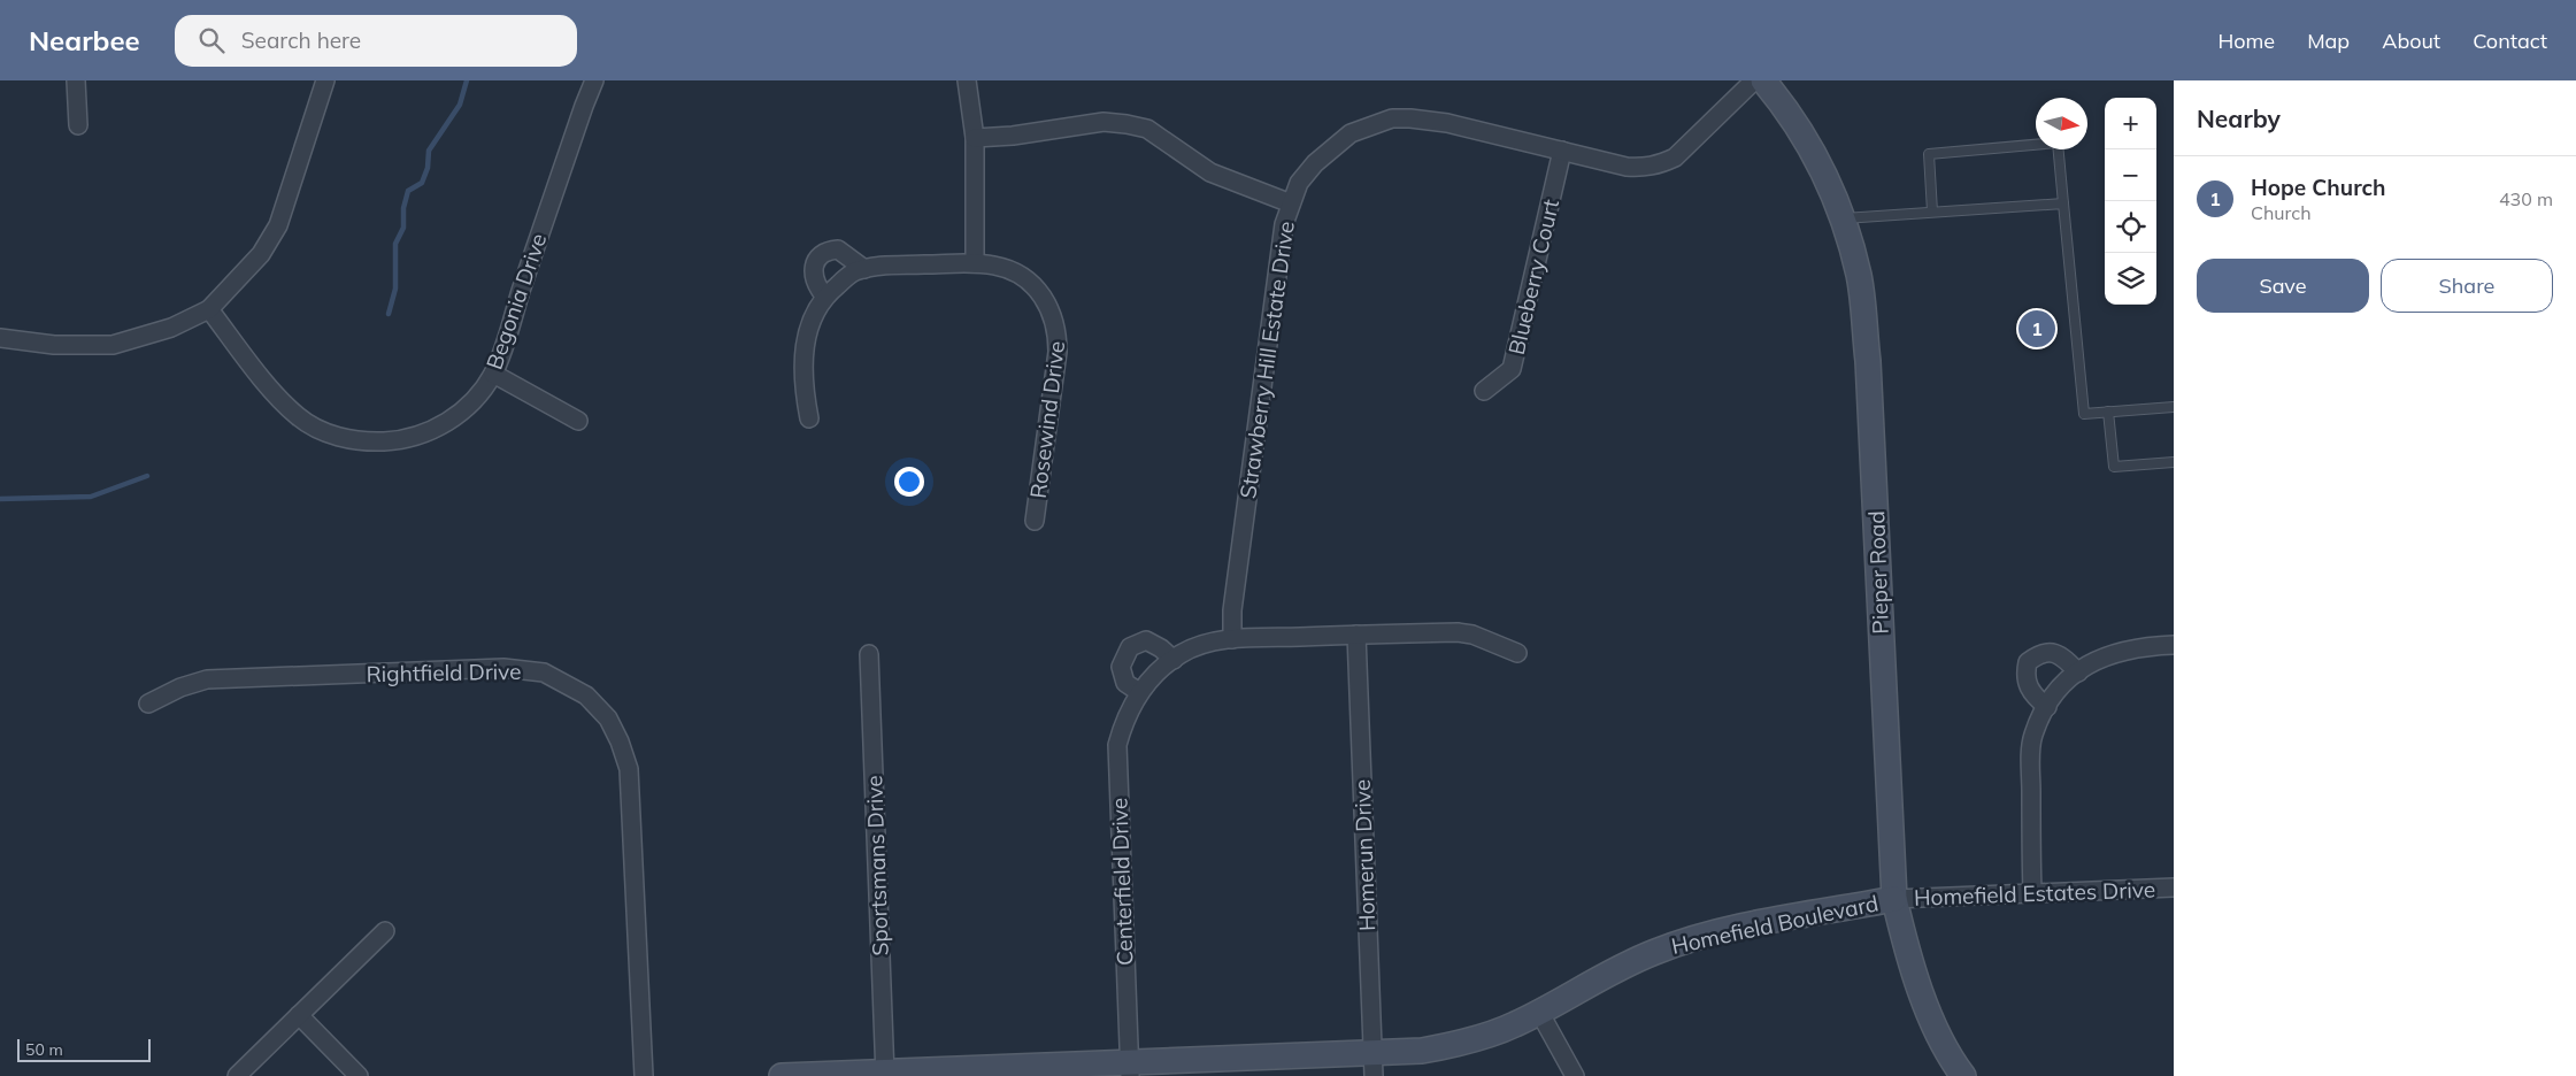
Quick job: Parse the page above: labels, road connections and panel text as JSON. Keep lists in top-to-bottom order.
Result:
{
  "streets": {
    "street": [
      "Blueberry Court",
      "Begonia Drive",
      "Strawberry Hill Estate Drive",
      "Rosewind Drive",
      "Pieper Road",
      "Rightfield Drive",
      "Homerun Drive",
      "Sportsmans Drive",
      "Centerfield Drive",
      "Homefield Estates Drive",
      "Homefield Boulevard"
    ]
  },
  "crossings": [
    ["Blueberry Court", "Strawberry Hill Estate Drive"],
    ["Strawberry Hill Estate Drive", "Centerfield Drive"],
    ["Pieper Road", "Homefield Estates Drive"],
    ["Pieper Road", "Homefield Boulevard"],
    ["Homerun Drive", "Centerfield Drive"],
    ["Homerun Drive", "Homefield Boulevard"],
    ["Sportsmans Drive", "Homefield Boulevard"],
    ["Centerfield Drive", "Homefield Boulevard"],
    ["Homefield Estates Drive", "Homefield Boulevard"]
  ],
  "scale_bar": "50 m",
  "north": "right",
  "page": {
    "header": "Nearbee",
    "search": "Search here",
    "nav": [
      "Home",
      "Map",
      "About",
      "Contact"
    ],
    "heading": "Nearby",
    "map_buttons": ["+", "−"],
    "list": [
      {
        "mark": "1",
        "name": "Hope Church",
        "note": "Church",
        "value": "430 m"
      }
    ],
    "buttons": ["Save", "Share"],
    "pins": "1",
    "scale": "50 m"
  }
}
